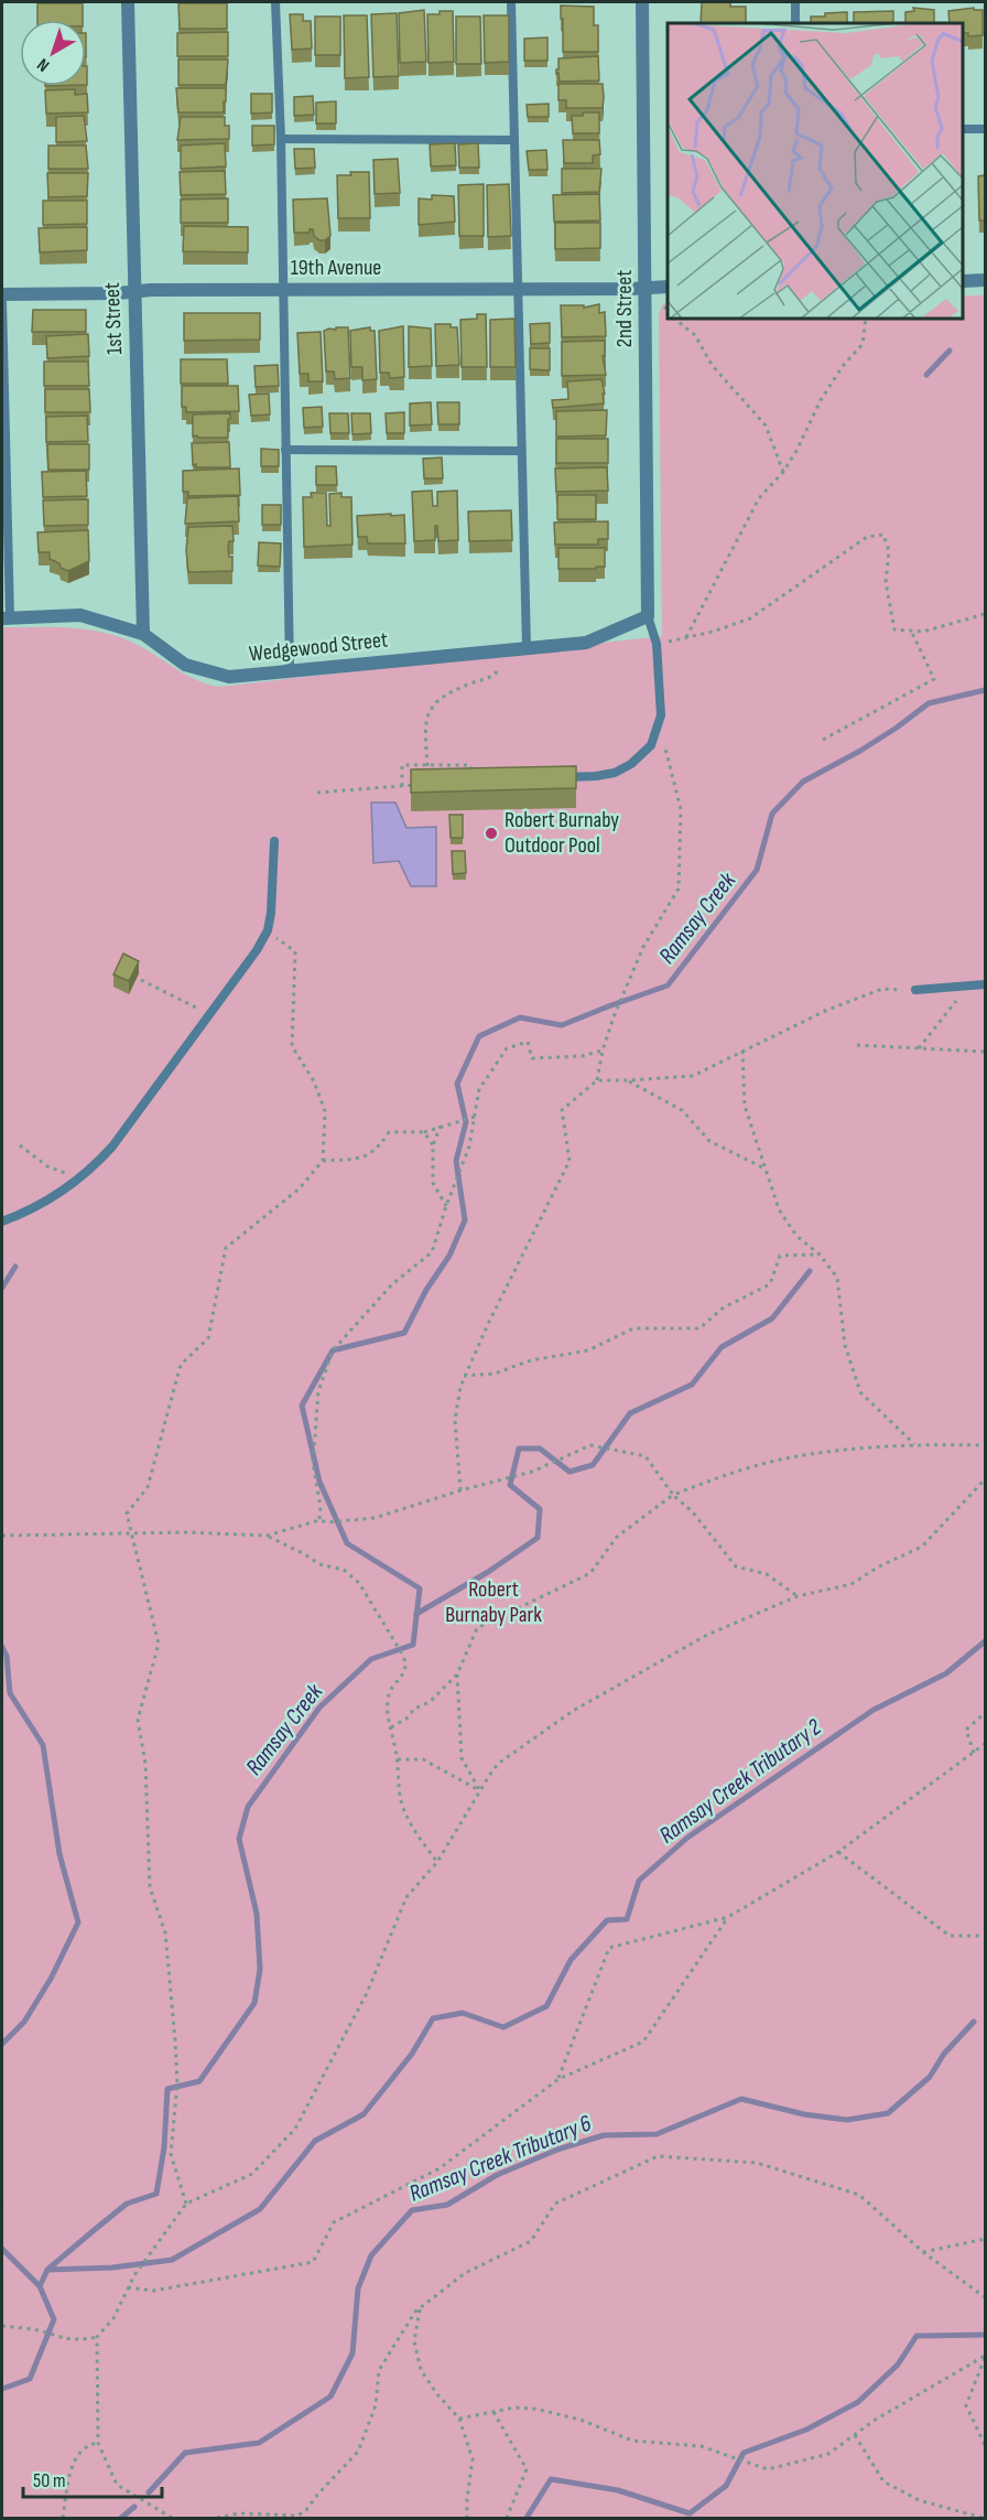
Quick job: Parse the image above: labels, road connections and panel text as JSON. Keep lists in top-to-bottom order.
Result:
{
  "streets": {
    "street": [
      "19th Avenue",
      "2nd Street",
      "1st Street",
      "Wedgewood Street"
    ]
  },
  "crossings": [
    ["19th Avenue", "2nd Street"],
    ["19th Avenue", "1st Street"],
    ["2nd Street", "Wedgewood Street"],
    ["1st Street", "Wedgewood Street"]
  ],
  "water": ["Ramsay Creek", "Ramsay Creek Tributary 2", "Ramsay Creek Tributary 6"],
  "parks": ["Robert Burnaby Park"],
  "places": ["Robert Burnaby Outdoor Pool"],
  "scale_bar": "50 m",
  "north": "bottom left"
}
